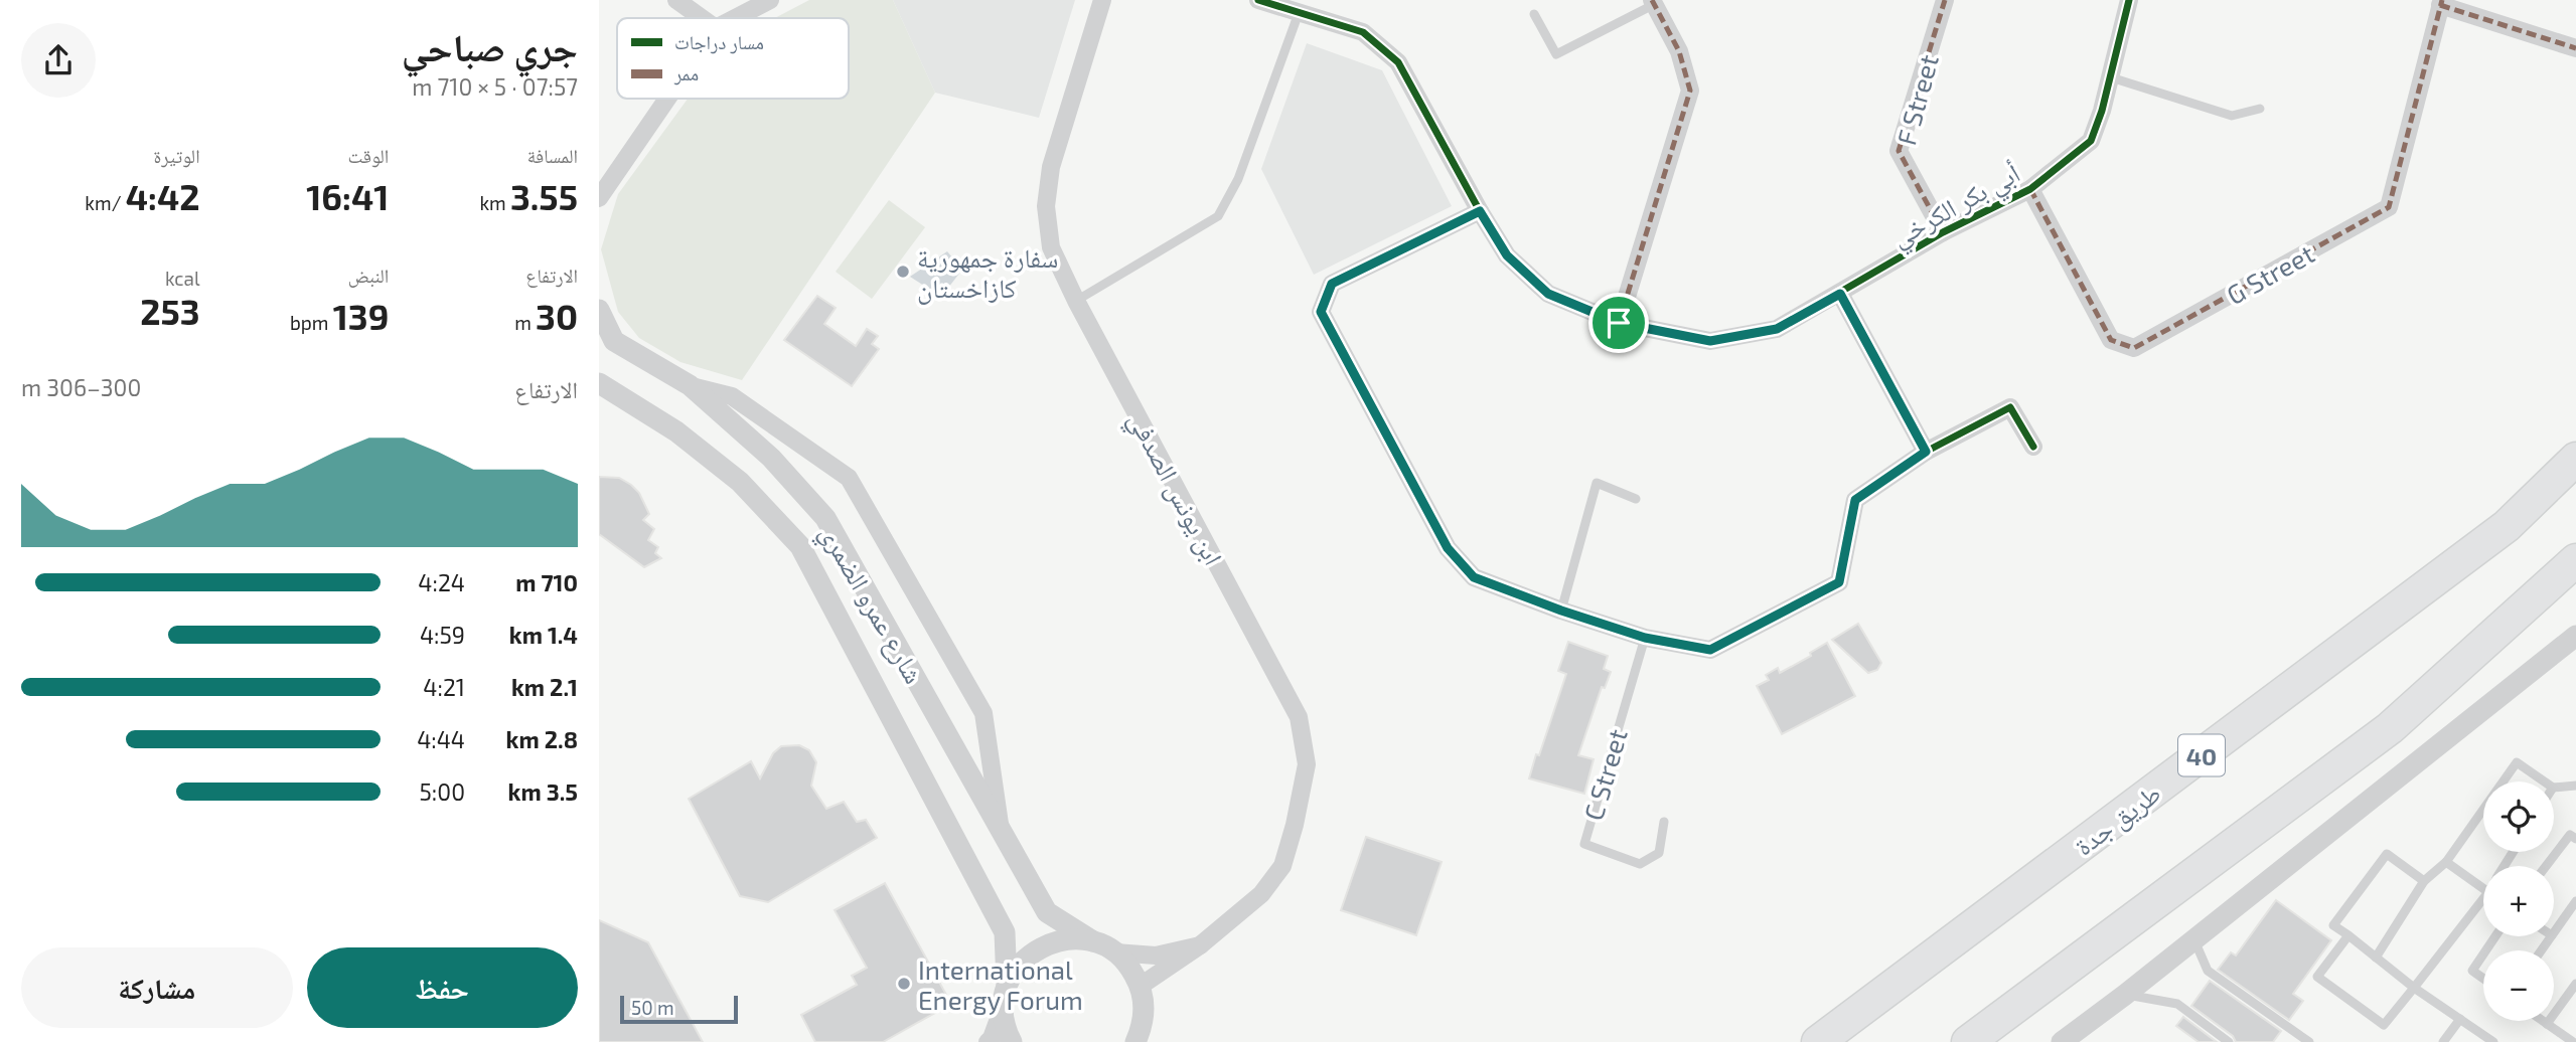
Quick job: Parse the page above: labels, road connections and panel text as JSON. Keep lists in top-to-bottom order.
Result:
{
  "streets": {
    "highway": ["40", "طريق جدة"],
    "street": [
      "F Street",
      "أبي بكر الكرخي",
      "G Street",
      "ابن يونس الصدفي",
      "شارع عمرو الضمري"
    ],
    "lane": ["C Street"]
  },
  "crossings": [
    ["F Street", "أبي بكر الكرخي"],
    ["أبي بكر الكرخي", "G Street"]
  ],
  "places": ["سفارة جمهورية كازاخستان", "International Energy Forum"],
  "legend": ["مسار دراجات", "ممر"],
  "scale_bar": "50 m",
  "page": {
    "heading": ["جري صباحي", "07:57 · 5 × 710 m"],
    "stats": [
      ["المسافة", "3.55 km"],
      ["الوقت", "16:41"],
      ["الوتيرة", "4:42 /km"],
      ["الارتفاع", "30 m"],
      ["النبض", "139 bpm"],
      ["kcal", "253"]
    ],
    "chart": ["الارتفاع", "300–306 m"],
    "list": [
      {
        "name": "710 m",
        "note": "4:24"
      },
      {
        "name": "1.4 km",
        "note": "4:59"
      },
      {
        "name": "2.1 km",
        "note": "4:21"
      },
      {
        "name": "2.8 km",
        "note": "4:44"
      },
      {
        "name": "3.5 km",
        "note": "5:00"
      }
    ],
    "map_buttons": ["+", "−"],
    "buttons": ["حفظ", "مشاركة"],
    "scale": "50 m"
  }
}
